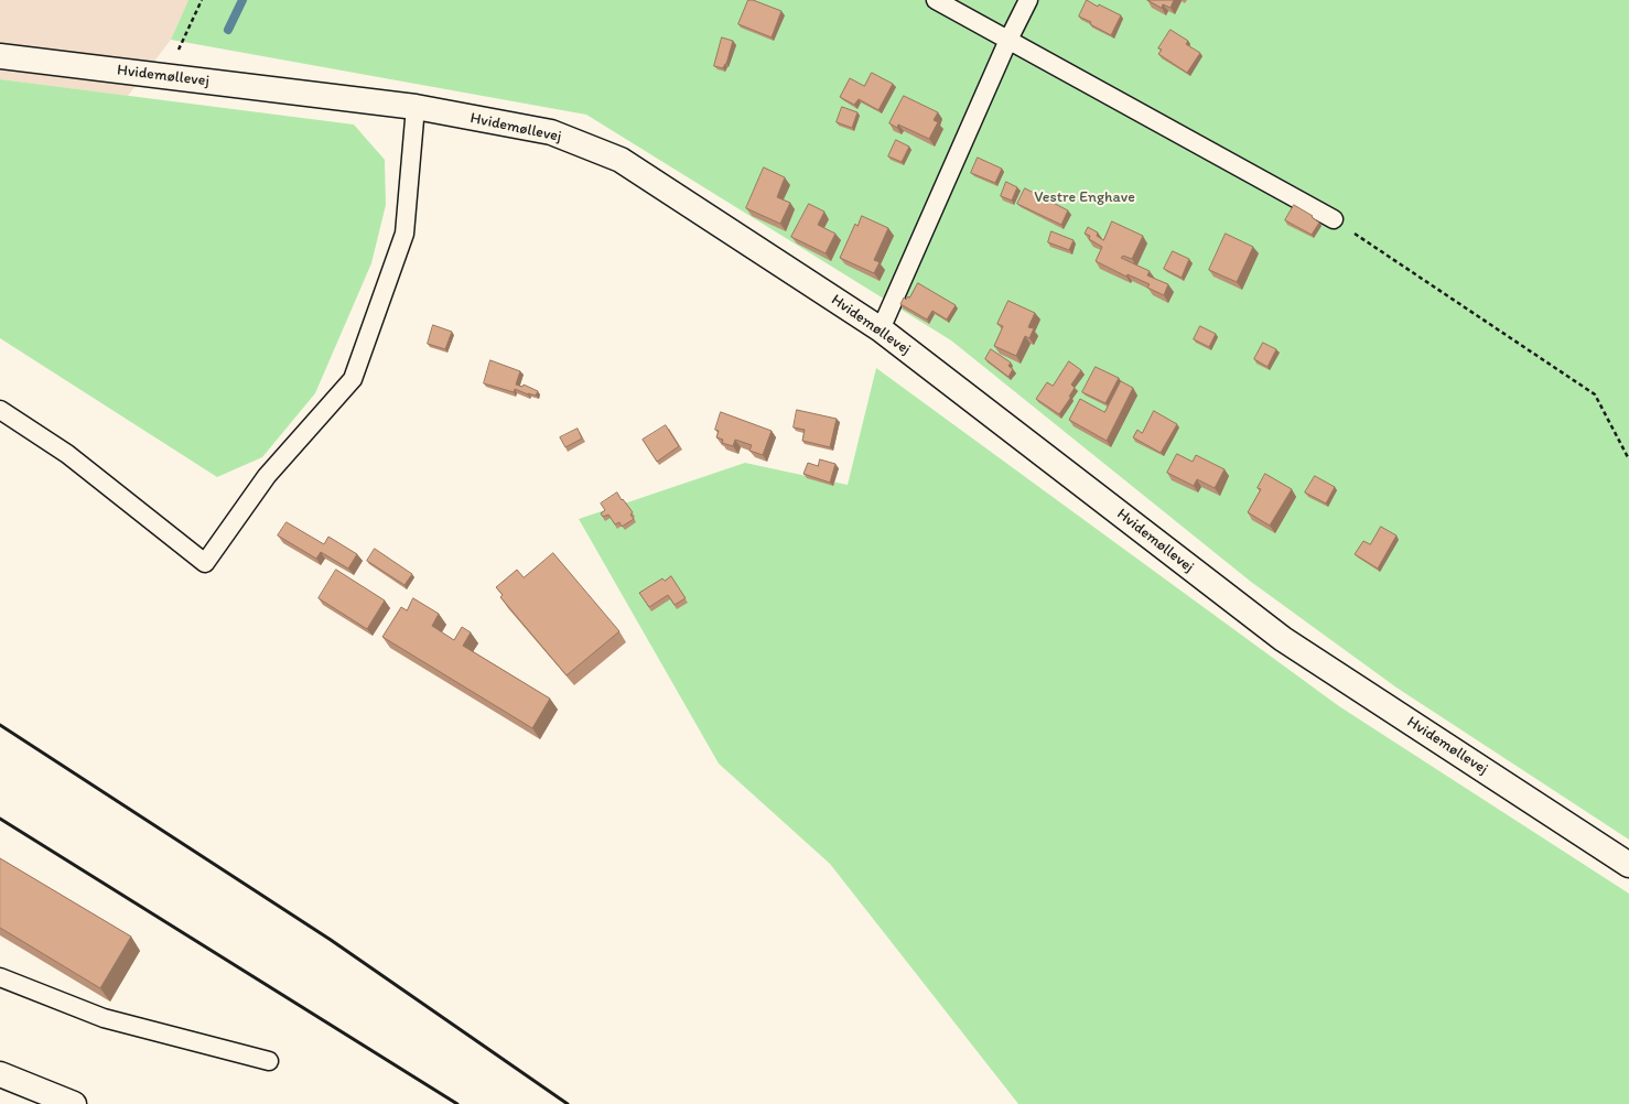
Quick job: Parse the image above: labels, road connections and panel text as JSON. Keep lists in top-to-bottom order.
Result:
{
  "streets": {
    "street": ["Hvidemøllevej"]
  },
  "parks": ["Vestre Enghave"]
}
